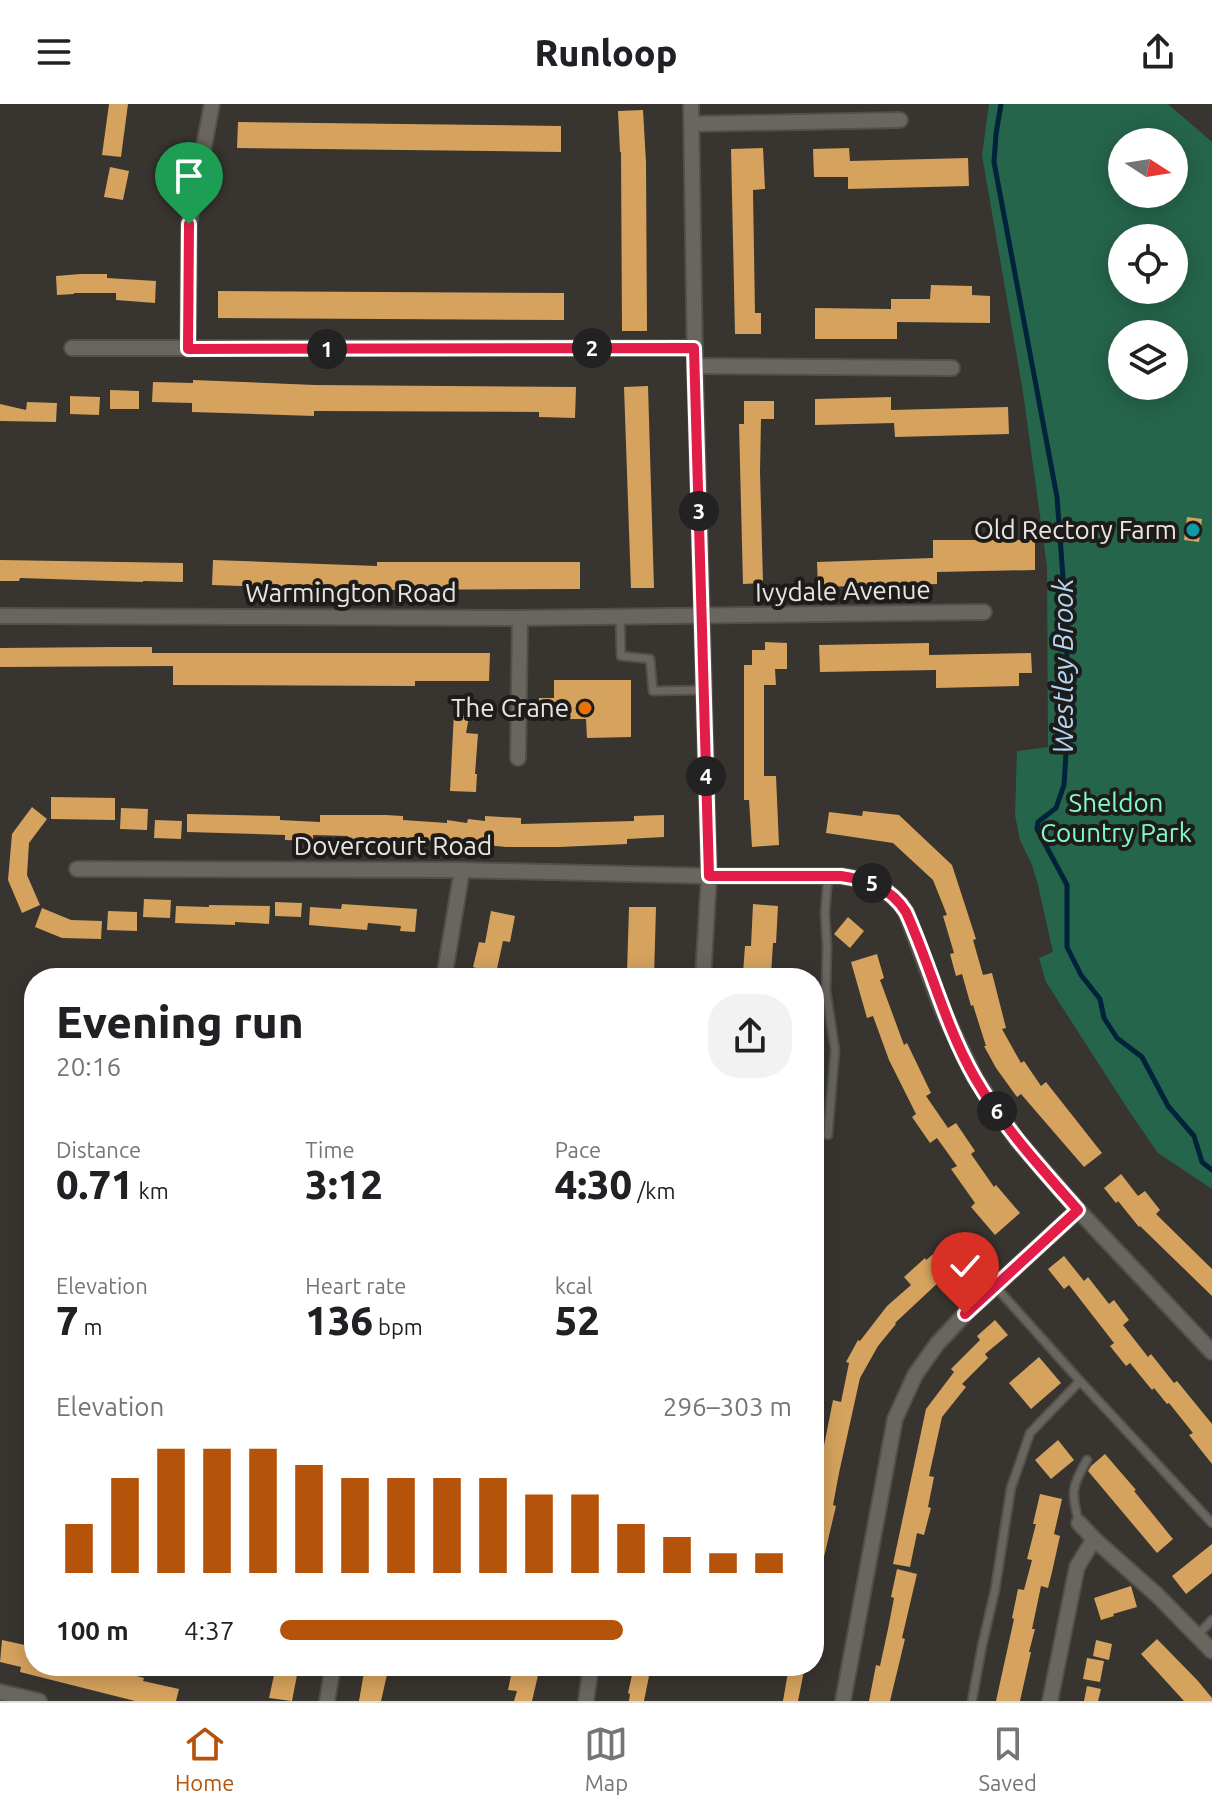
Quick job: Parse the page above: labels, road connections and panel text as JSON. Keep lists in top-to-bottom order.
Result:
{
  "streets": {
    "street": ["Ivydale Avenue", "Warmington Road", "Dovercourt Road"]
  },
  "crossings": [
    ["Ivydale Avenue", "Warmington Road"]
  ],
  "water": ["Westley Brook"],
  "parks": ["Sheldon Country Park"],
  "places": ["Old Rectory Farm", "The Crane"],
  "north": "right",
  "page": {
    "header": "Runloop",
    "pins": [
      "2",
      "1",
      "3",
      "4",
      "5",
      "6"
    ],
    "heading": ["Evening run", "20:16"],
    "stats": [
      ["Distance", "0.71 km"],
      ["Time", "3:12"],
      ["Pace", "4:30 /km"],
      ["Elevation", "7 m"],
      ["Heart rate", "136 bpm"],
      ["kcal", "52"]
    ],
    "chart": ["Elevation", "296–303 m"],
    "list": [
      {
        "name": "100 m",
        "note": "4:37"
      }
    ],
    "tabs": ["Home", "Map", "Saved"]
  }
}
